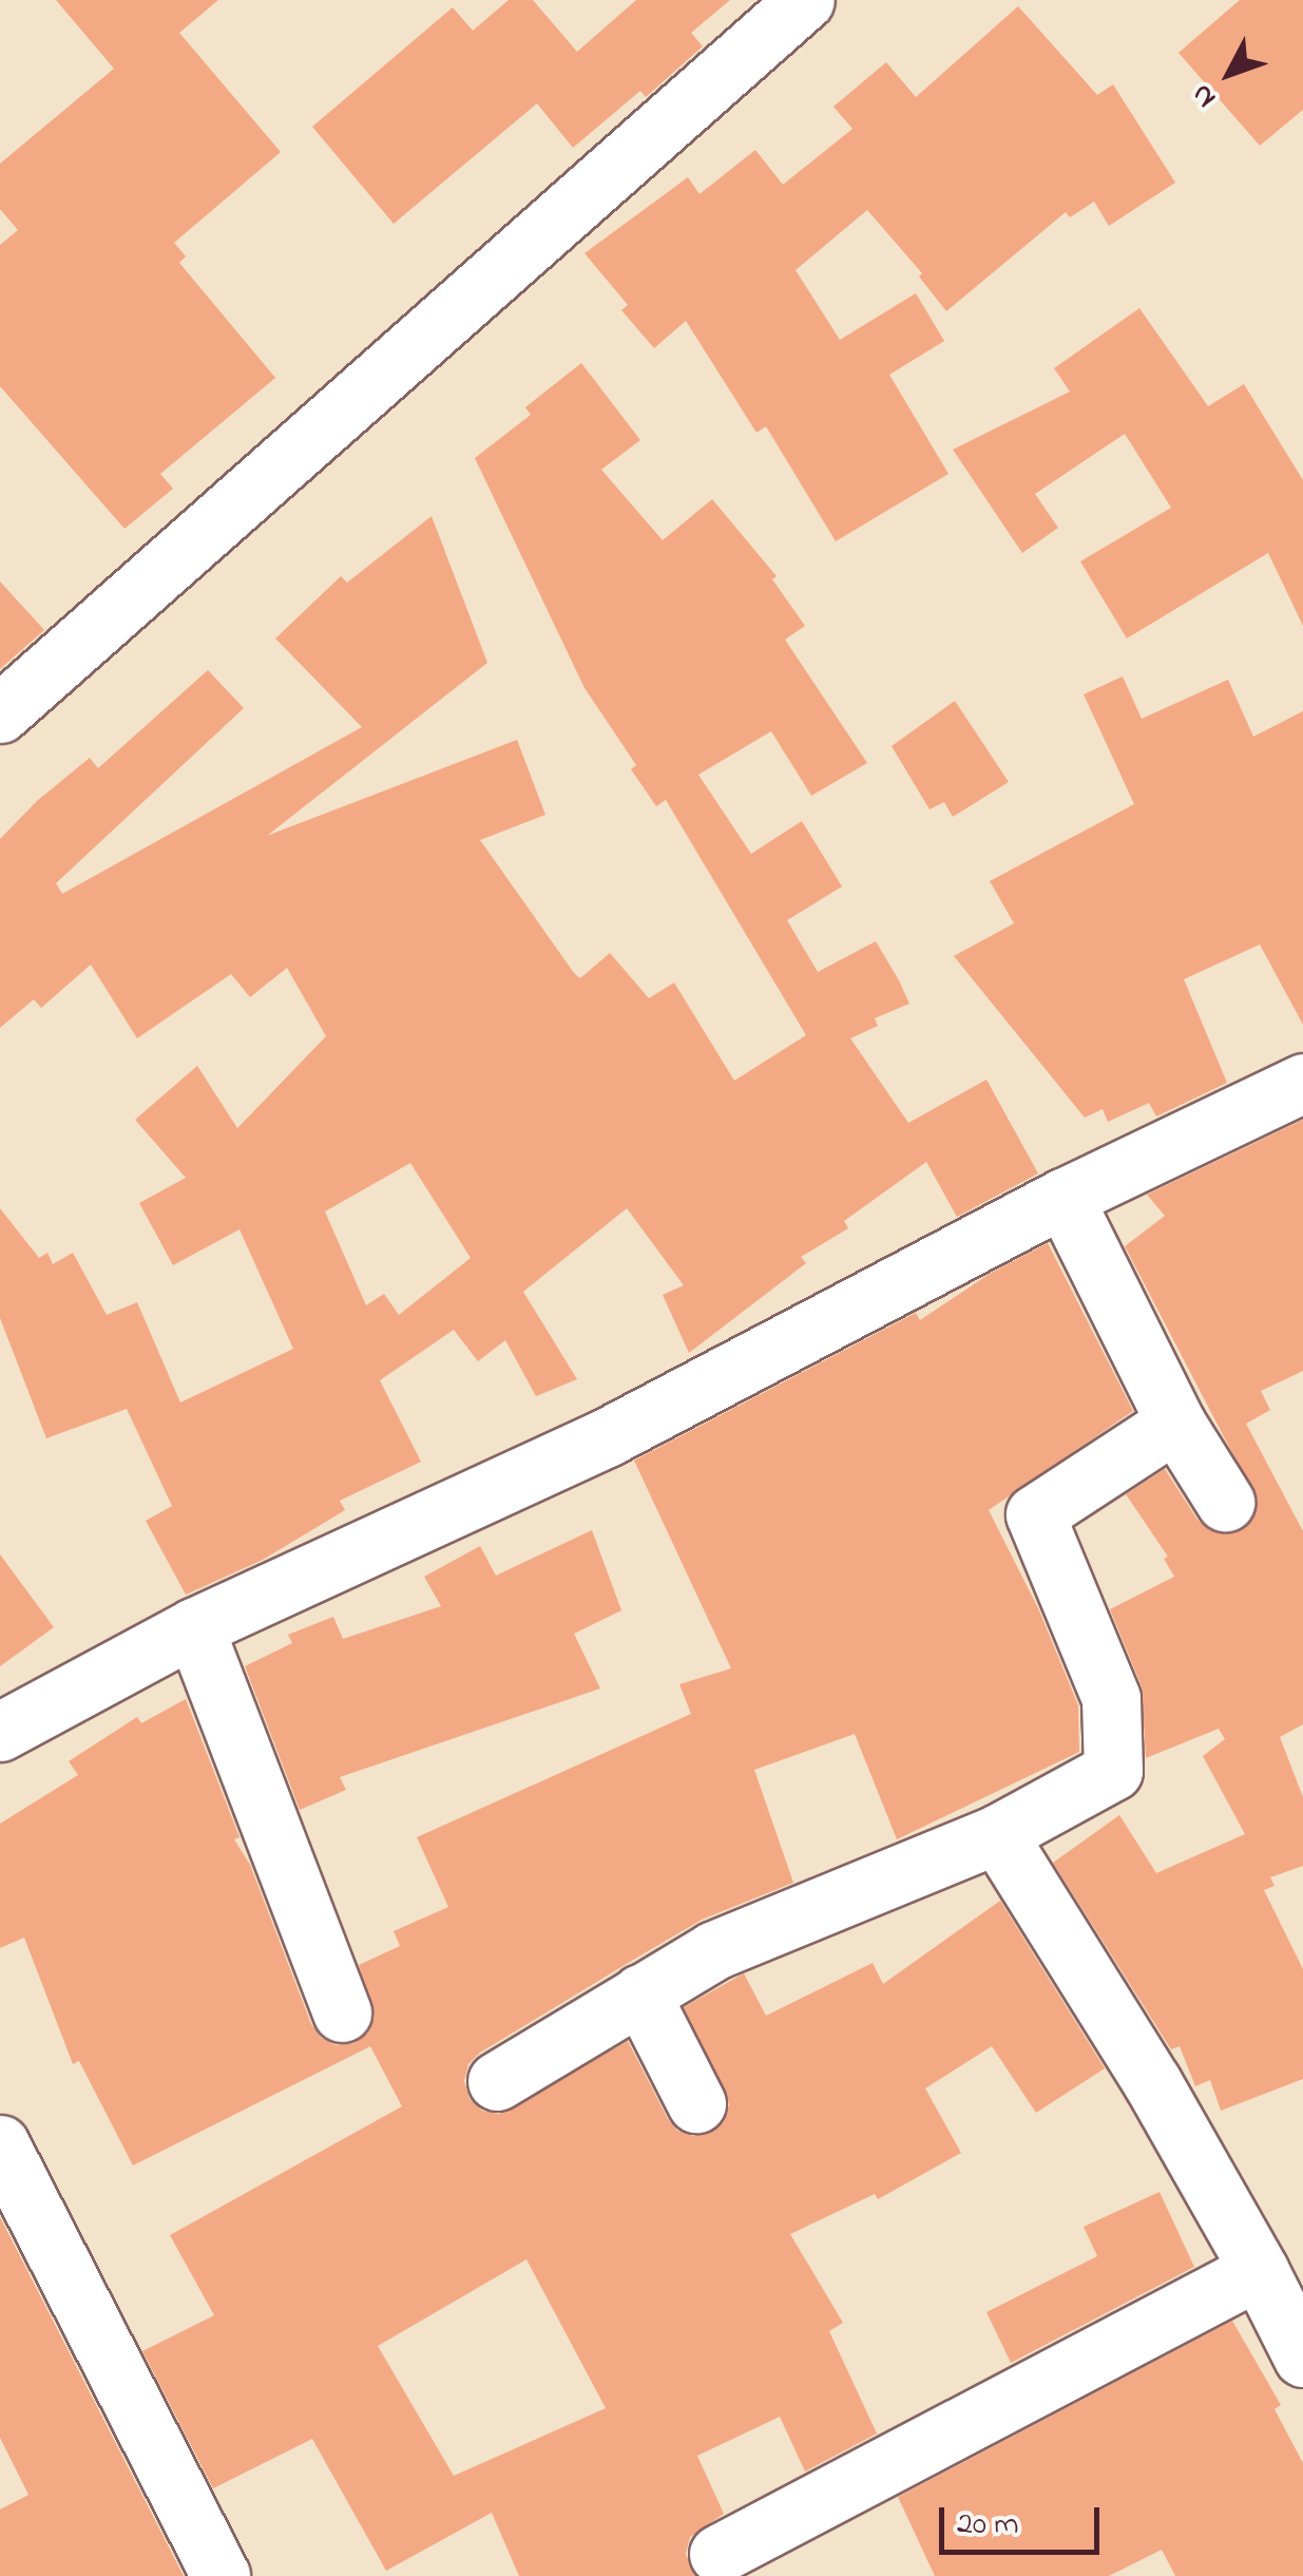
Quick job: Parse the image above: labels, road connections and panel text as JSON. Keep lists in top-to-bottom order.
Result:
{
  "scale_bar": "20 m",
  "north": "bottom left"
}
